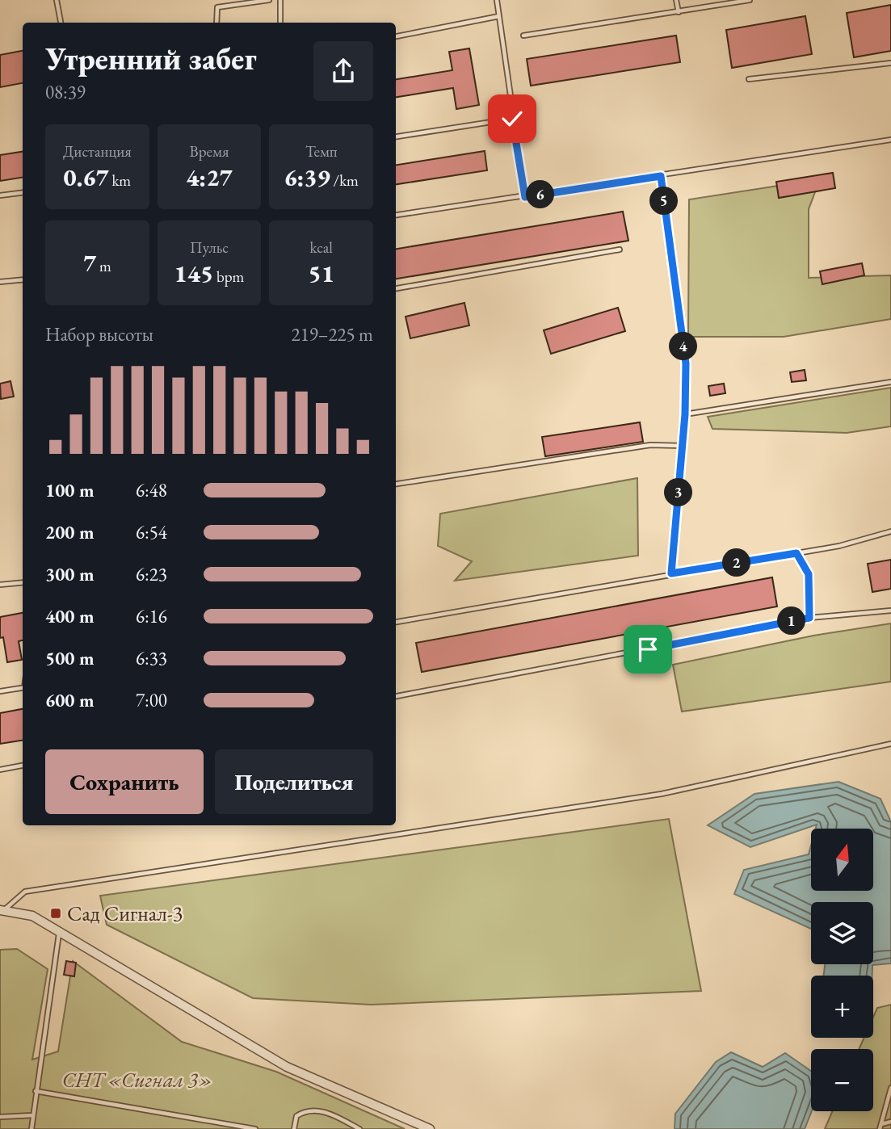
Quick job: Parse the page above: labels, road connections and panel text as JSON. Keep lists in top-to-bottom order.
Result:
{
  "parks": ["СНТ «Сигнал 3»"],
  "places": {
    "transit": ["Сад Сигнал-3"]
  },
  "north": "top",
  "page": {
    "heading": ["Утренний забег", "08:39"],
    "stats": [
      ["Дистанция", "0.67 km"],
      ["Время", "4:27"],
      ["Темп", "6:39 /km"],
      ["7 m"],
      ["Пульс", "145 bpm"],
      ["kcal", "51"]
    ],
    "pins": [
      "6",
      "5",
      "4",
      "3",
      "2",
      "1"
    ],
    "chart": ["Набор высоты", "219–225 m"],
    "list": [
      {
        "name": "100 m",
        "note": "6:48"
      },
      {
        "name": "200 m",
        "note": "6:54"
      },
      {
        "name": "300 m",
        "note": "6:23"
      },
      {
        "name": "400 m",
        "note": "6:16"
      },
      {
        "name": "500 m",
        "note": "6:33"
      },
      {
        "name": "600 m",
        "note": "7:00"
      }
    ],
    "buttons": ["Сохранить", "Поделиться"],
    "map_buttons": ["+", "−"]
  }
}
